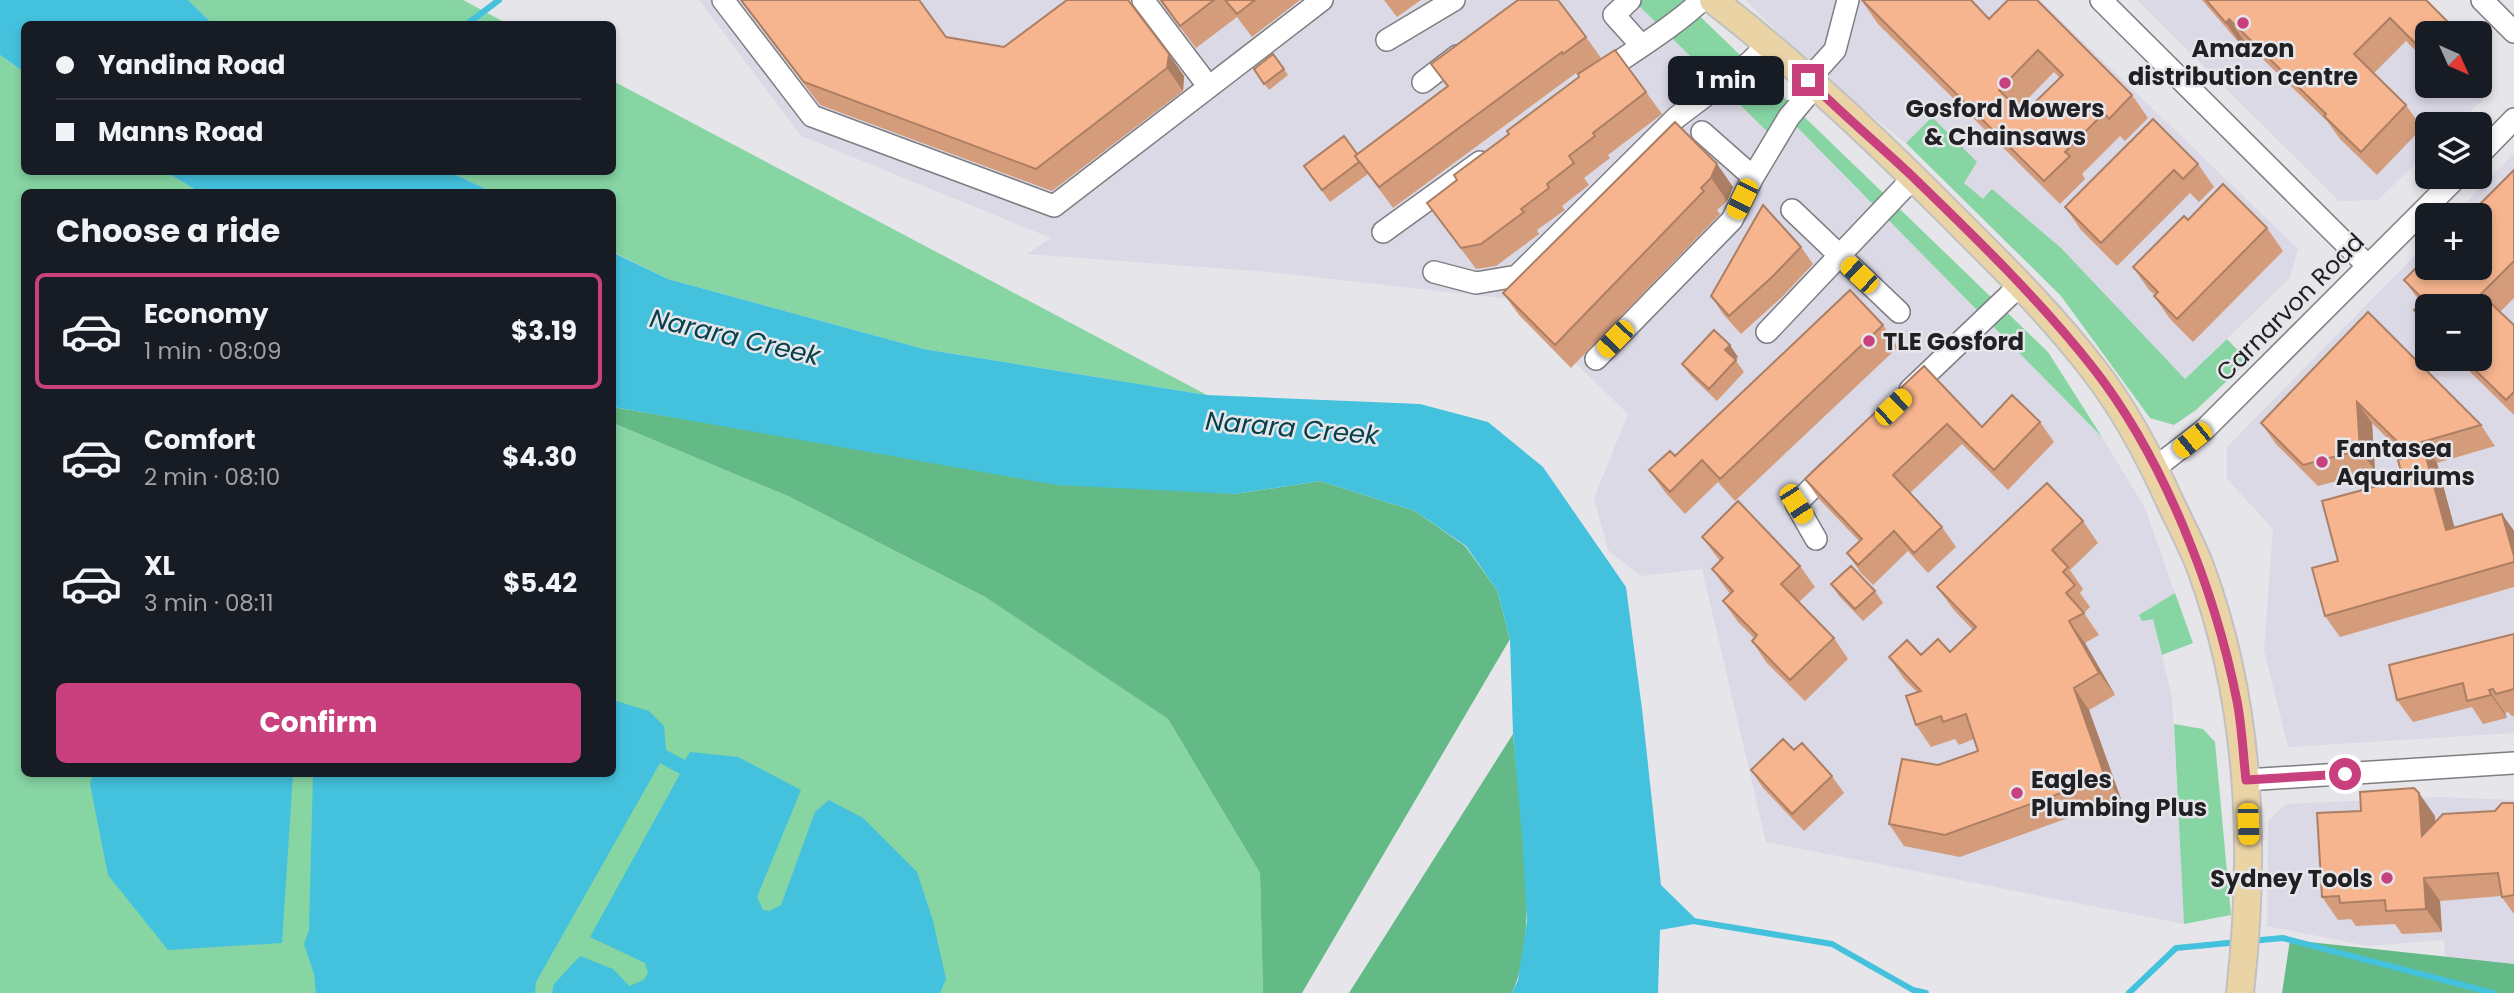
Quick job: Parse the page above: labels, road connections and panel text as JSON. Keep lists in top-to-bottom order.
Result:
{
  "streets": {
    "street": ["Carnarvon Road"]
  },
  "water": ["Narara Creek"],
  "places": [
    "Amazon distribution centre",
    "Gosford Mowers & Chainsaws",
    "TLE Gosford",
    "Fantasea Aquariums",
    "Eagles Plumbing Plus",
    "Sydney Tools"
  ],
  "north": "bottom right",
  "page": {
    "map_buttons": ["+", "−"],
    "banner": ["Yandina Road", "Manns Road"],
    "bubble": "1 min",
    "heading": "Choose a ride",
    "list": [
      {
        "name": "Economy",
        "note": "1 min · 08:09",
        "value": "$3.19"
      },
      {
        "name": "Comfort",
        "note": "2 min · 08:10",
        "value": "$4.30"
      },
      {
        "name": "XL",
        "note": "3 min · 08:11",
        "value": "$5.42"
      }
    ],
    "buttons": "Confirm"
  }
}
